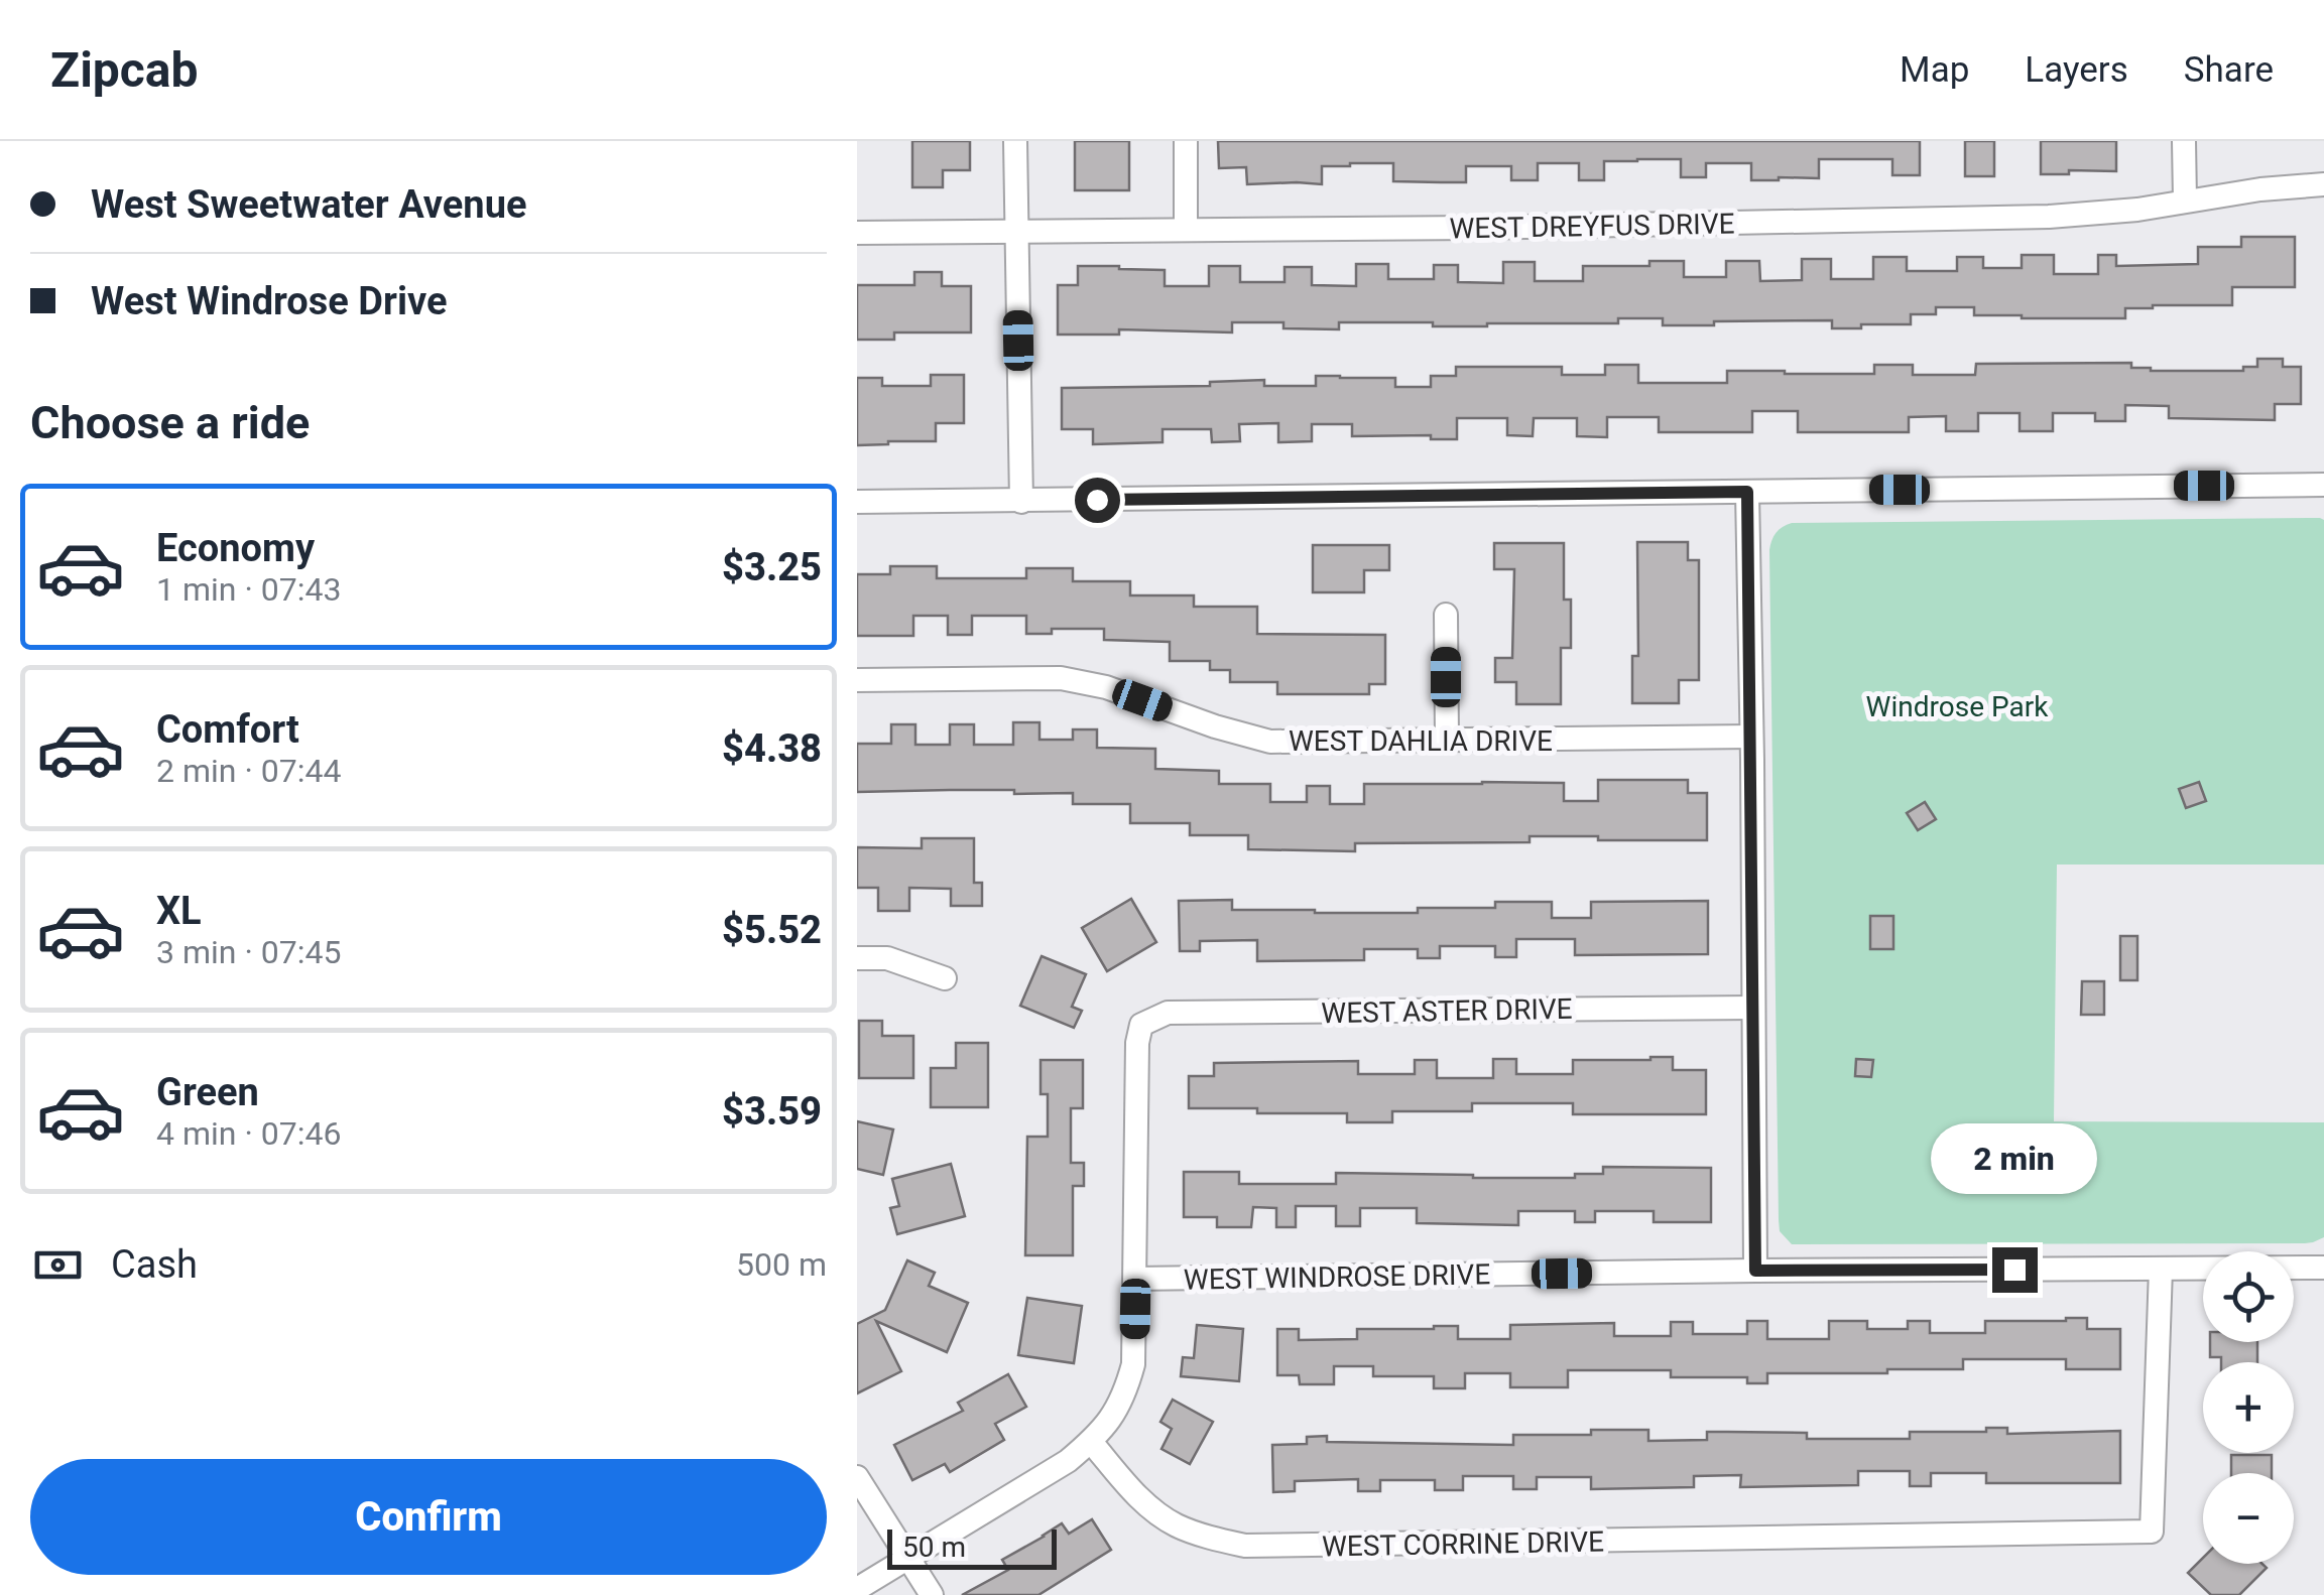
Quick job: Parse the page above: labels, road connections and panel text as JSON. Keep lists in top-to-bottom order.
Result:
{
  "streets": {
    "street": [
      "WEST DREYFUS DRIVE",
      "WEST DAHLIA DRIVE",
      "WEST ASTER DRIVE",
      "WEST WINDROSE DRIVE",
      "WEST CORRINE DRIVE"
    ]
  },
  "crossings": [
    ["WEST ASTER DRIVE", "WEST WINDROSE DRIVE"],
    ["WEST WINDROSE DRIVE", "WEST CORRINE DRIVE"]
  ],
  "parks": ["Windrose Park"],
  "scale_bar": "50 m",
  "page": {
    "header": "Zipcab",
    "nav": ["Map", "Layers", "Share"],
    "banner": ["West Sweetwater Avenue", "West Windrose Drive"],
    "heading": "Choose a ride",
    "list": [
      {
        "name": "Economy",
        "note": "1 min · 07:43",
        "value": "$3.25"
      },
      {
        "name": "Comfort",
        "note": "2 min · 07:44",
        "value": "$4.38"
      },
      {
        "name": "XL",
        "note": "3 min · 07:45",
        "value": "$5.52"
      },
      {
        "name": "Green",
        "note": "4 min · 07:46",
        "value": "$3.59"
      }
    ],
    "bubble": "2 min",
    "pay": ["Cash", "500 m"],
    "map_buttons": ["+", "−"],
    "buttons": "Confirm",
    "scale": "50 m"
  }
}
